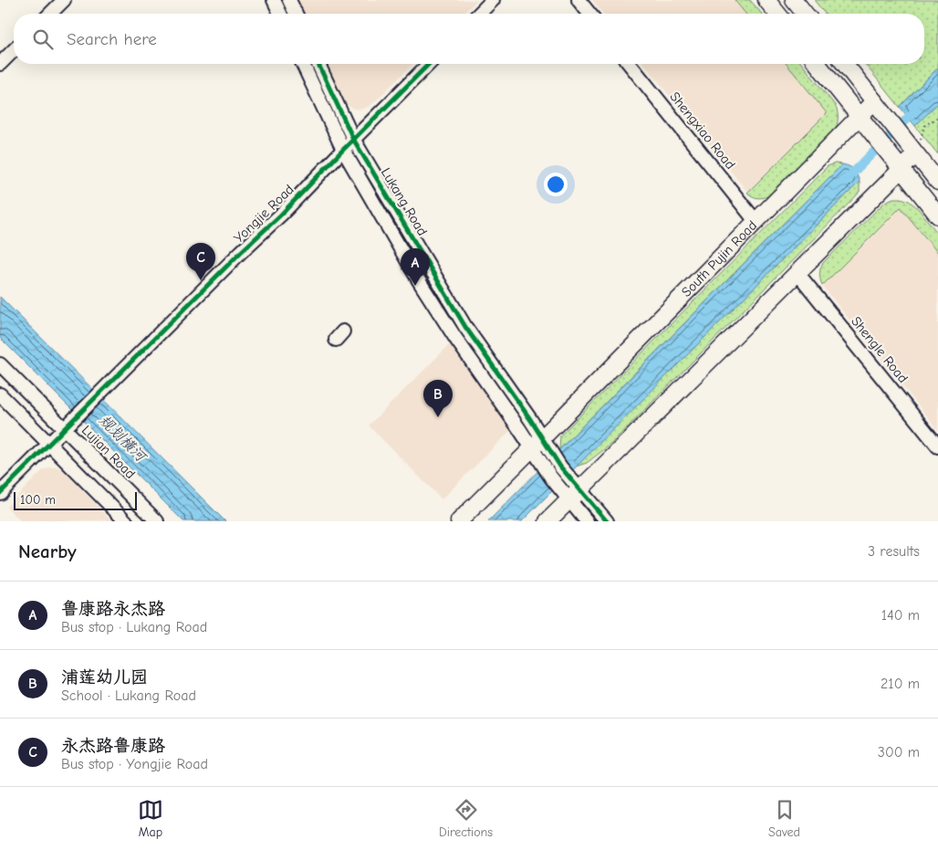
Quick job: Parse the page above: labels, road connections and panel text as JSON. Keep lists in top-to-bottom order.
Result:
{
  "streets": {
    "main road": ["South Pujin Road"],
    "street": [
      "Shengxiao Road",
      "Lukang Road",
      "Yongjie Road",
      "Shengle Road",
      "Lujian Road"
    ]
  },
  "crossings": [
    ["Shengxiao Road", "South Pujin Road"],
    ["Lukang Road", "Yongjie Road"],
    ["Lukang Road", "South Pujin Road"],
    ["Yongjie Road", "Lujian Road"]
  ],
  "water": ["规划横河"],
  "scale_bar": "100 m",
  "page": {
    "search": "Search here",
    "pins": ["C", "A", "B"],
    "scale": "100 m",
    "heading": ["Nearby", "3 results"],
    "list": [
      {
        "mark": "A",
        "name": "鲁康路永杰路",
        "note": "Bus stop · Lukang Road",
        "value": "140 m"
      },
      {
        "mark": "B",
        "name": "浦莲幼儿园",
        "note": "School · Lukang Road",
        "value": "210 m"
      },
      {
        "mark": "C",
        "name": "永杰路鲁康路",
        "note": "Bus stop · Yongjie Road",
        "value": "300 m"
      }
    ],
    "nav": ["Map", "Directions", "Saved"]
  }
}
